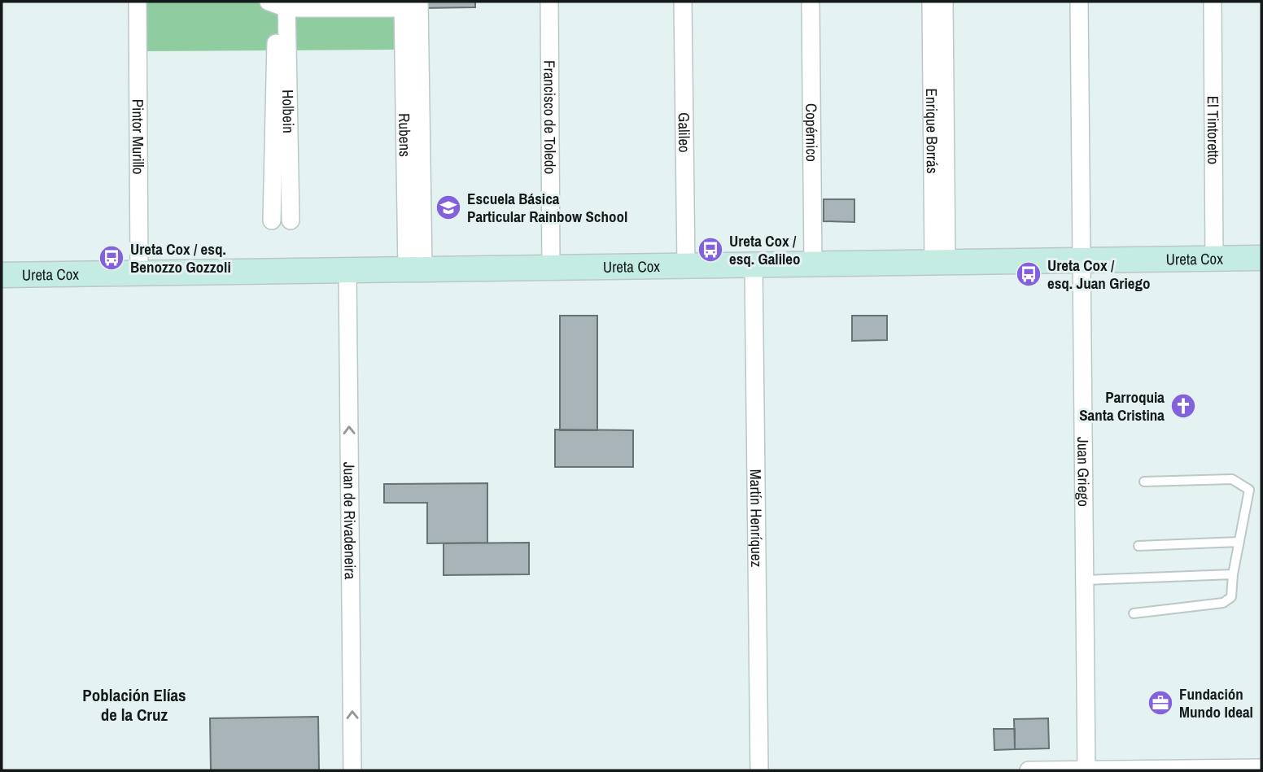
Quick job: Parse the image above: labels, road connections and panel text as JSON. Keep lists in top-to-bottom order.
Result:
{
  "streets": {
    "street": [
      "Holbein",
      "Francisco de Toledo",
      "El Tintoretto",
      "Enrique Borrás",
      "Copérnico",
      "Galileo",
      "Rubens",
      "Pintor Murillo",
      "Ureta Cox",
      "Juan Griego",
      "Martín Henríquez",
      "Juan de Rivadeneira"
    ]
  },
  "crossings": [
    ["Francisco de Toledo", "Ureta Cox"],
    ["El Tintoretto", "Ureta Cox"],
    ["Enrique Borrás", "Ureta Cox"],
    ["Copérnico", "Ureta Cox"],
    ["Galileo", "Ureta Cox"],
    ["Rubens", "Ureta Cox"],
    ["Pintor Murillo", "Ureta Cox"],
    ["Ureta Cox", "Juan Griego"],
    ["Ureta Cox", "Martín Henríquez"],
    ["Ureta Cox", "Juan de Rivadeneira"]
  ],
  "one_way": ["Juan de Rivadeneira"],
  "districts": ["Población Elías de la Cruz"],
  "places": {
    "school or university": ["Escuela Básica Particular Rainbow School"],
    "bus stop": ["Ureta Cox / esq. Galileo", "Ureta Cox / esq. Benozzo Gozzoli", "Ureta Cox / esq. Juan Griego"],
    "church": ["Parroquia Santa Cristina"],
    "office": ["Fundación Mundo Ideal"]
  }
}
